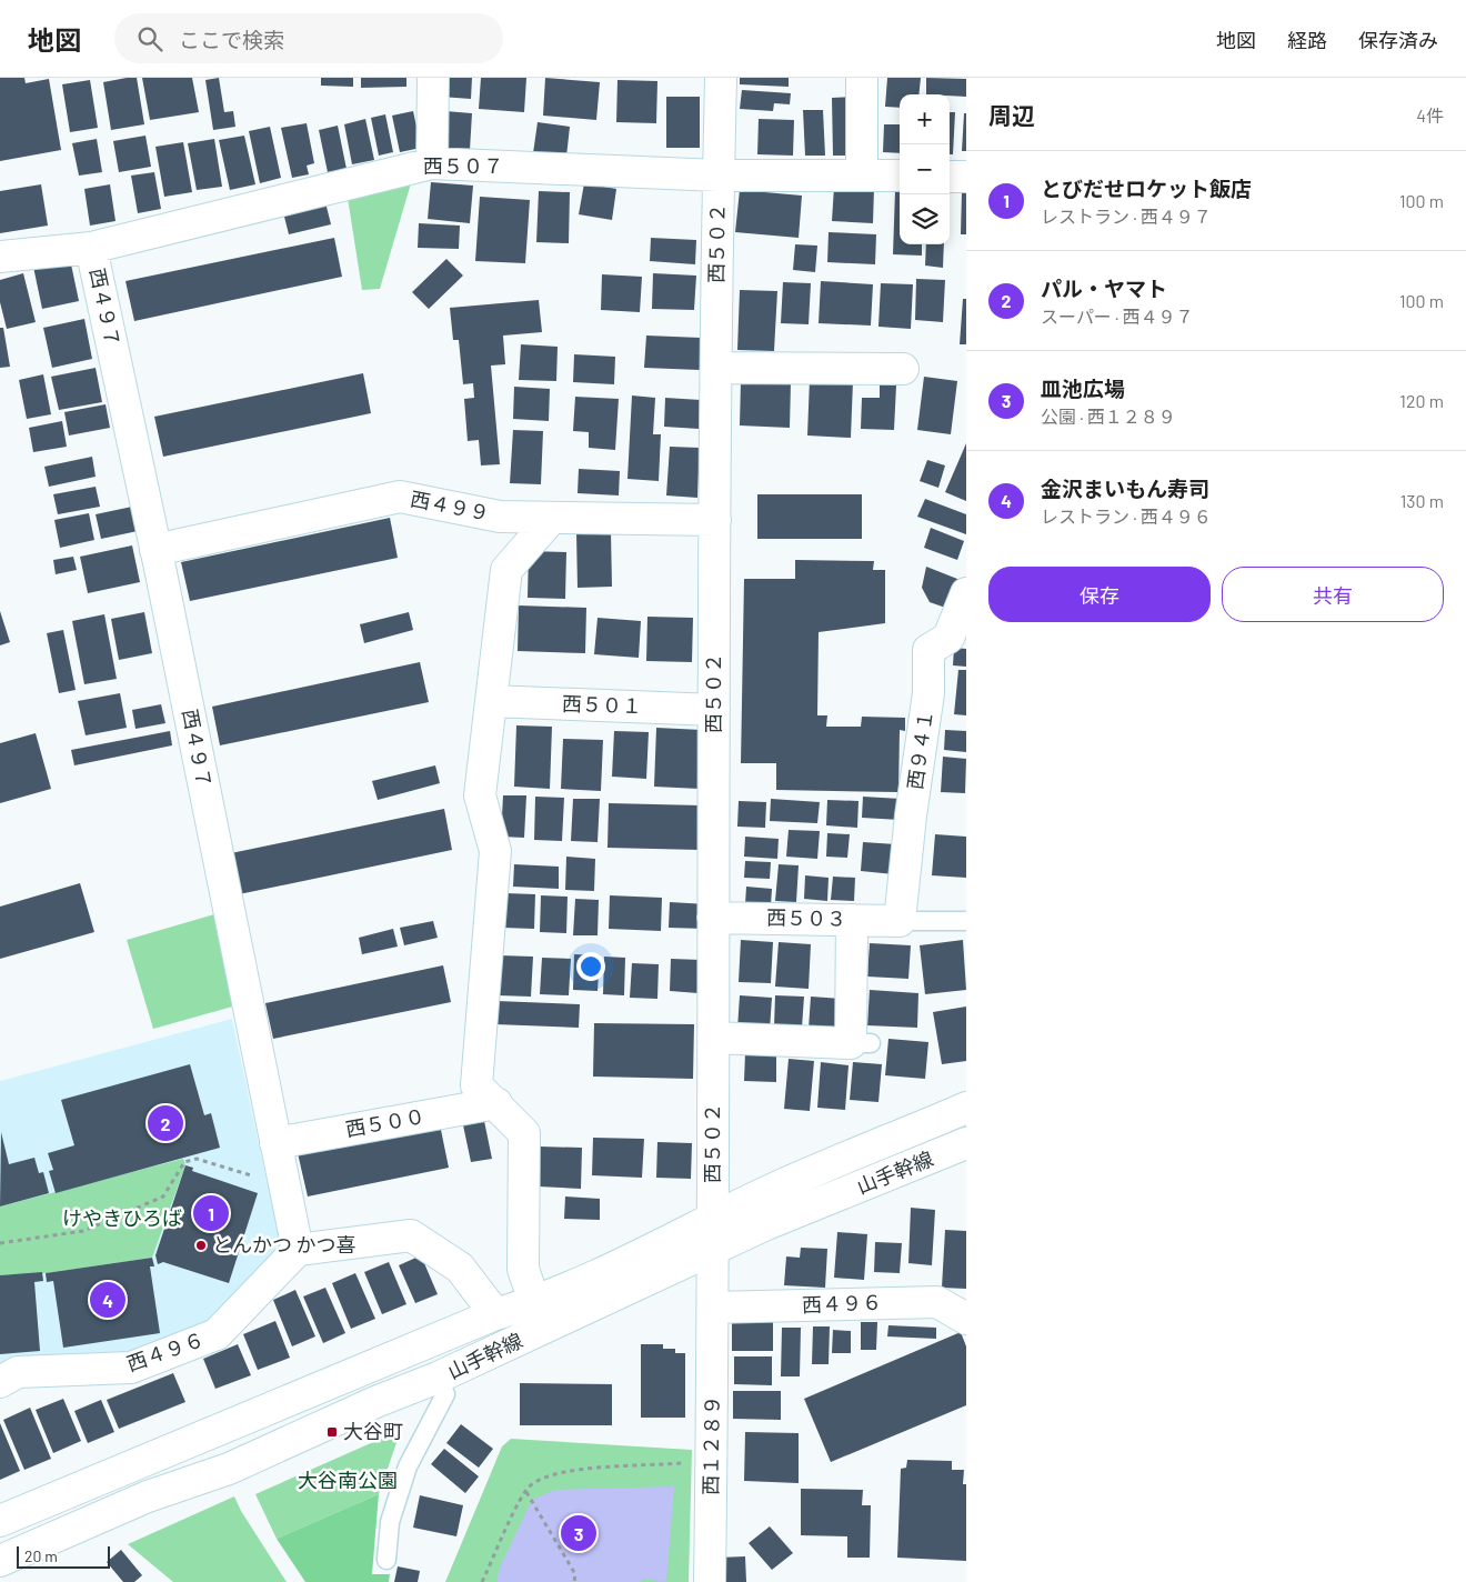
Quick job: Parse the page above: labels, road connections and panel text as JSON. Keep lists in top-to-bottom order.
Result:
{
  "streets": {
    "street": [
      "西５０７",
      "西５０２",
      "西４９７",
      "西４９９",
      "西５０１",
      "西９４１",
      "西５０３",
      "西５００",
      "山手幹線",
      "西４９６",
      "西１２８９"
    ]
  },
  "crossings": [
    ["西５０７", "西５０２"],
    ["西５０７", "西４９７"],
    ["西５０２", "西４９９"],
    ["西５０２", "西５０１"],
    ["西５０２", "西５０３"],
    ["西５０２", "山手幹線"],
    ["西５０２", "西４９６"],
    ["西５０２", "西１２８９"],
    ["西４９７", "西４９９"],
    ["西４９７", "西５００"],
    ["西４９７", "西４９６"],
    ["西９４１", "西５０３"],
    ["西４９６", "西１２８９"]
  ],
  "parks": ["けやきひろば", "大谷南公園"],
  "places": {
    "other": ["とんかつ かつ喜"],
    "transit": ["大谷町"]
  },
  "scale_bar": "20 m",
  "page": {
    "header": "地図",
    "search": "ここで検索",
    "nav": ["地図", "経路", "保存済み"],
    "heading": ["周辺", "4件"],
    "map_buttons": ["+", "−"],
    "list": [
      {
        "mark": "1",
        "name": "とびだせロケット飯店",
        "note": "レストラン · 西４９７",
        "value": "100 m"
      },
      {
        "mark": "2",
        "name": "パル・ヤマト",
        "note": "スーパー · 西４９７",
        "value": "100 m"
      },
      {
        "mark": "3",
        "name": "皿池広場",
        "note": "公園 · 西１２８９",
        "value": "120 m"
      },
      {
        "mark": "4",
        "name": "金沢まいもん寿司",
        "note": "レストラン · 西４９６",
        "value": "130 m"
      }
    ],
    "buttons": ["保存", "共有"],
    "pins": [
      "2",
      "1",
      "4",
      "3"
    ],
    "scale": "20 m"
  }
}
